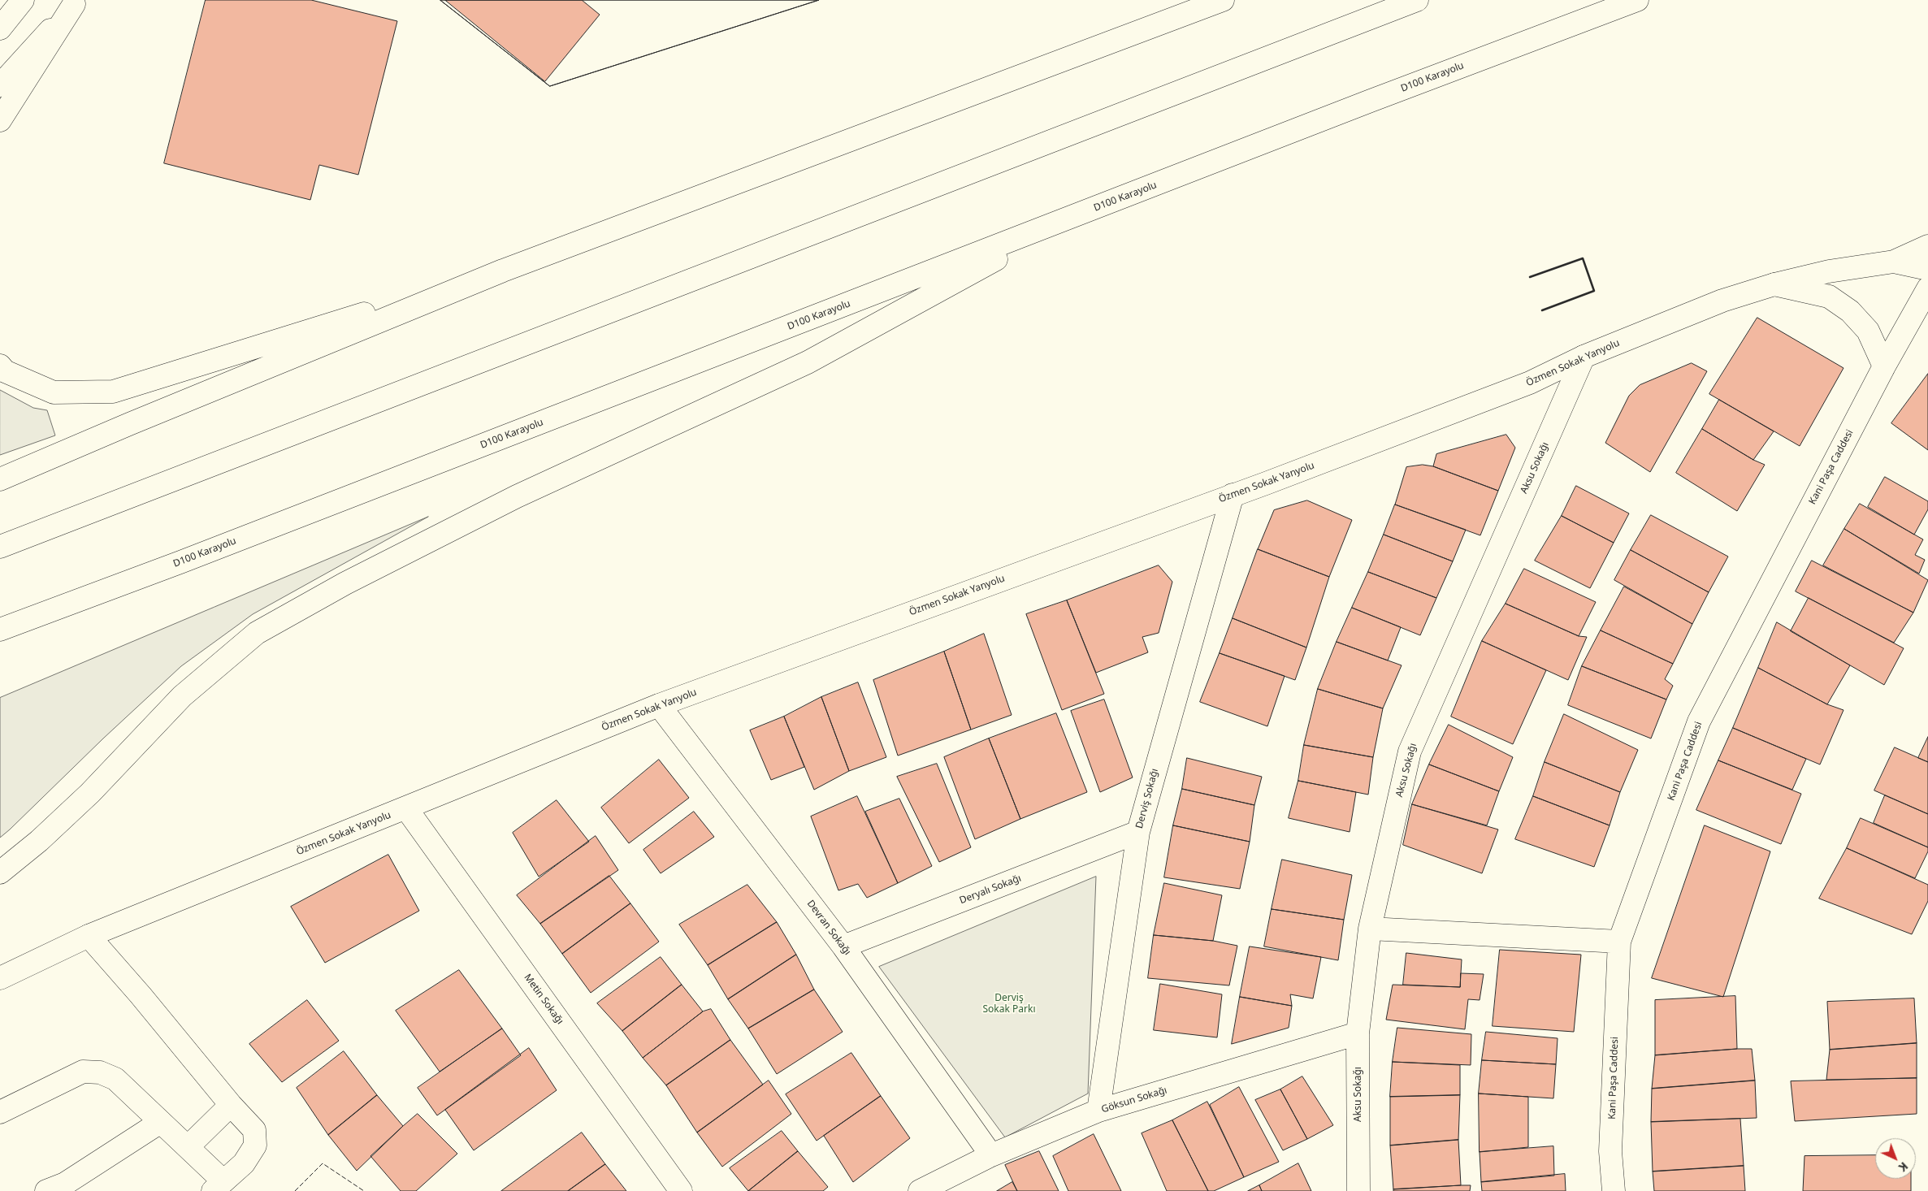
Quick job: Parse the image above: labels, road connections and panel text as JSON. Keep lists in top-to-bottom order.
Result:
{
  "streets": {
    "main road": [
      "D100 Karayolu",
      "Özmen Sokak Yanyolu",
      "Kani Paşa Caddesi",
      "Aksu Sokağı",
      "Derviş Sokağı",
      "Deryalı Sokağı",
      "Devran Sokağı",
      "Metin Sokağı",
      "Göksun Sokağı"
    ]
  },
  "crossings": [
    ["Özmen Sokak Yanyolu", "Aksu Sokağı"],
    ["Özmen Sokak Yanyolu", "Derviş Sokağı"],
    ["Özmen Sokak Yanyolu", "Devran Sokağı"],
    ["Özmen Sokak Yanyolu", "Metin Sokağı"],
    ["Aksu Sokağı", "Göksun Sokağı"],
    ["Derviş Sokağı", "Deryalı Sokağı"],
    ["Derviş Sokağı", "Göksun Sokağı"],
    ["Deryalı Sokağı", "Devran Sokağı"],
    ["Devran Sokağı", "Göksun Sokağı"]
  ],
  "parks": ["Derviş Sokak Parkı"],
  "north": "bottom right"
}
